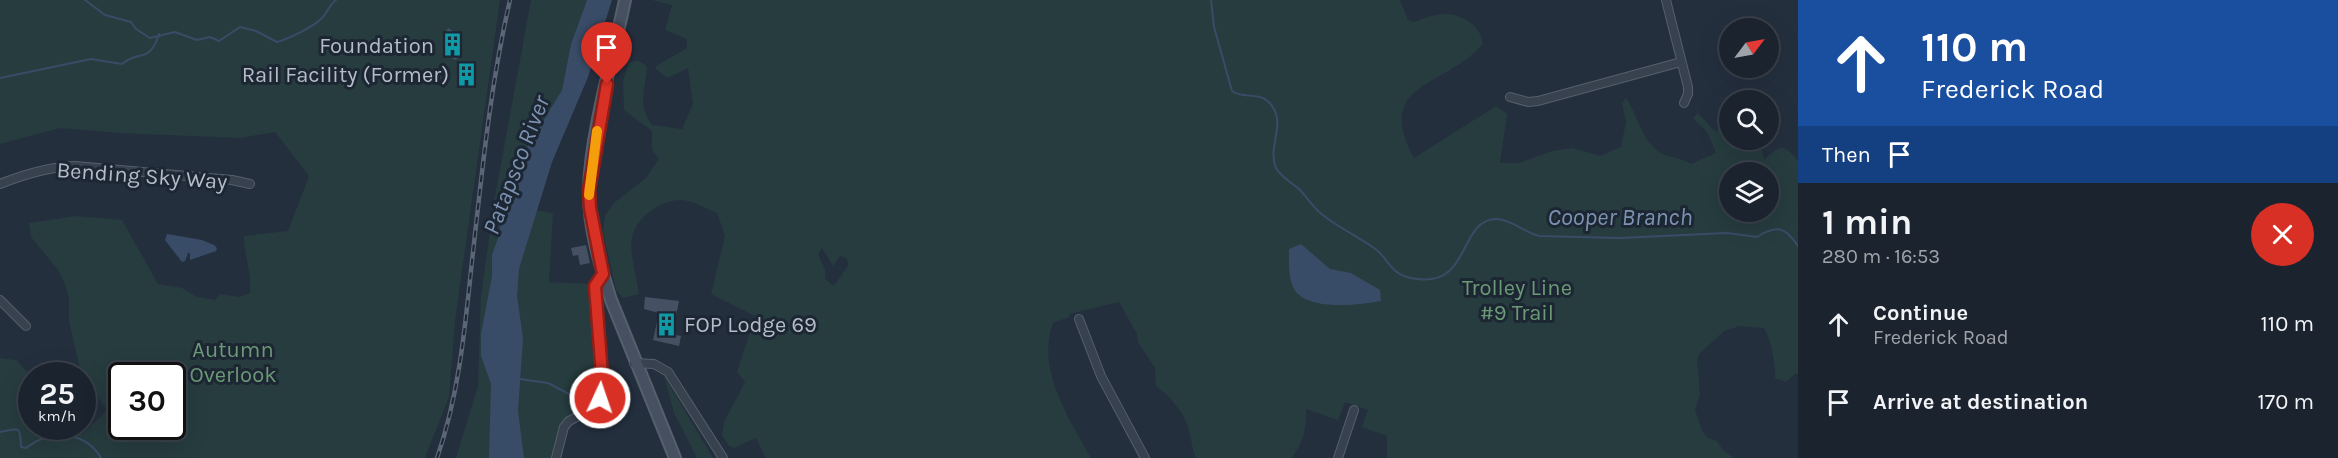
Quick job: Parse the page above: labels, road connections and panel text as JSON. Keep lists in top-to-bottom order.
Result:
{
  "streets": {
    "street": ["Bending Sky Way"]
  },
  "water": ["Patapsco River", "Cooper Branch"],
  "parks": ["Trolley Line #9 Trail", "Autumn Overlook"],
  "places": {
    "building": ["Foundation", "Rail Facility (Former)", "FOP Lodge 69"]
  },
  "north": "top right",
  "page": {
    "turn": ["110 m", "Frederick Road"],
    "then": "Then",
    "heading": ["1 min", "280 m · 16:53"],
    "list": [
      {
        "name": "Continue",
        "note": "Frederick Road",
        "value": "110 m"
      },
      {
        "name": "Arrive at destination",
        "value": "170 m"
      }
    ],
    "speed": "25 km/h",
    "limit": "30"
  }
}
